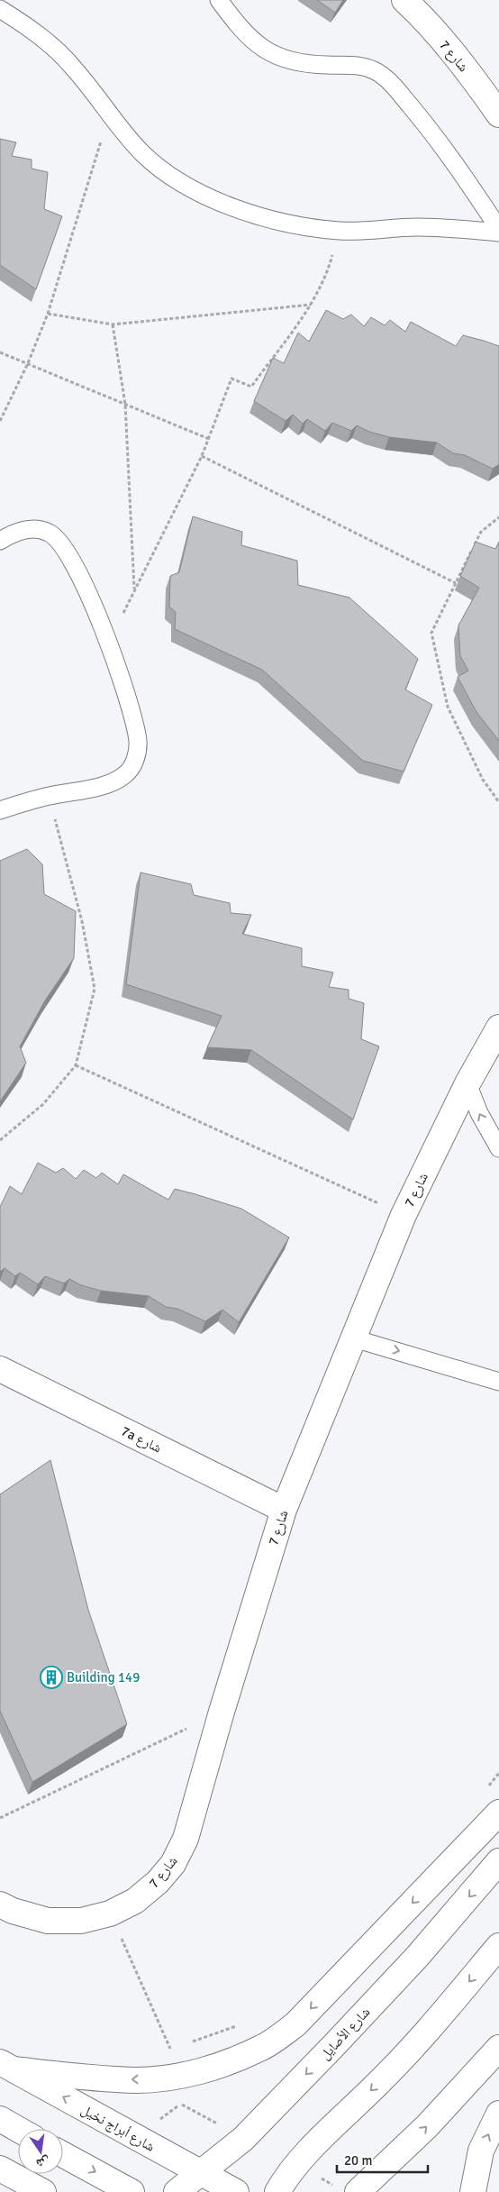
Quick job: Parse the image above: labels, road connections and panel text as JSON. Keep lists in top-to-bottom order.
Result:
{
  "streets": {
    "street": [
      "شارع 7",
      "7a شارع",
      "شارع الأصايل",
      "شارع أبراج نخيل"
    ]
  },
  "crossings": [
    ["شارع 7", "7a شارع"],
    ["شارع الأصايل", "شارع أبراج نخيل"]
  ],
  "places": {
    "building": ["Building 149"]
  },
  "scale_bar": "20 m",
  "north": "bottom"
}
